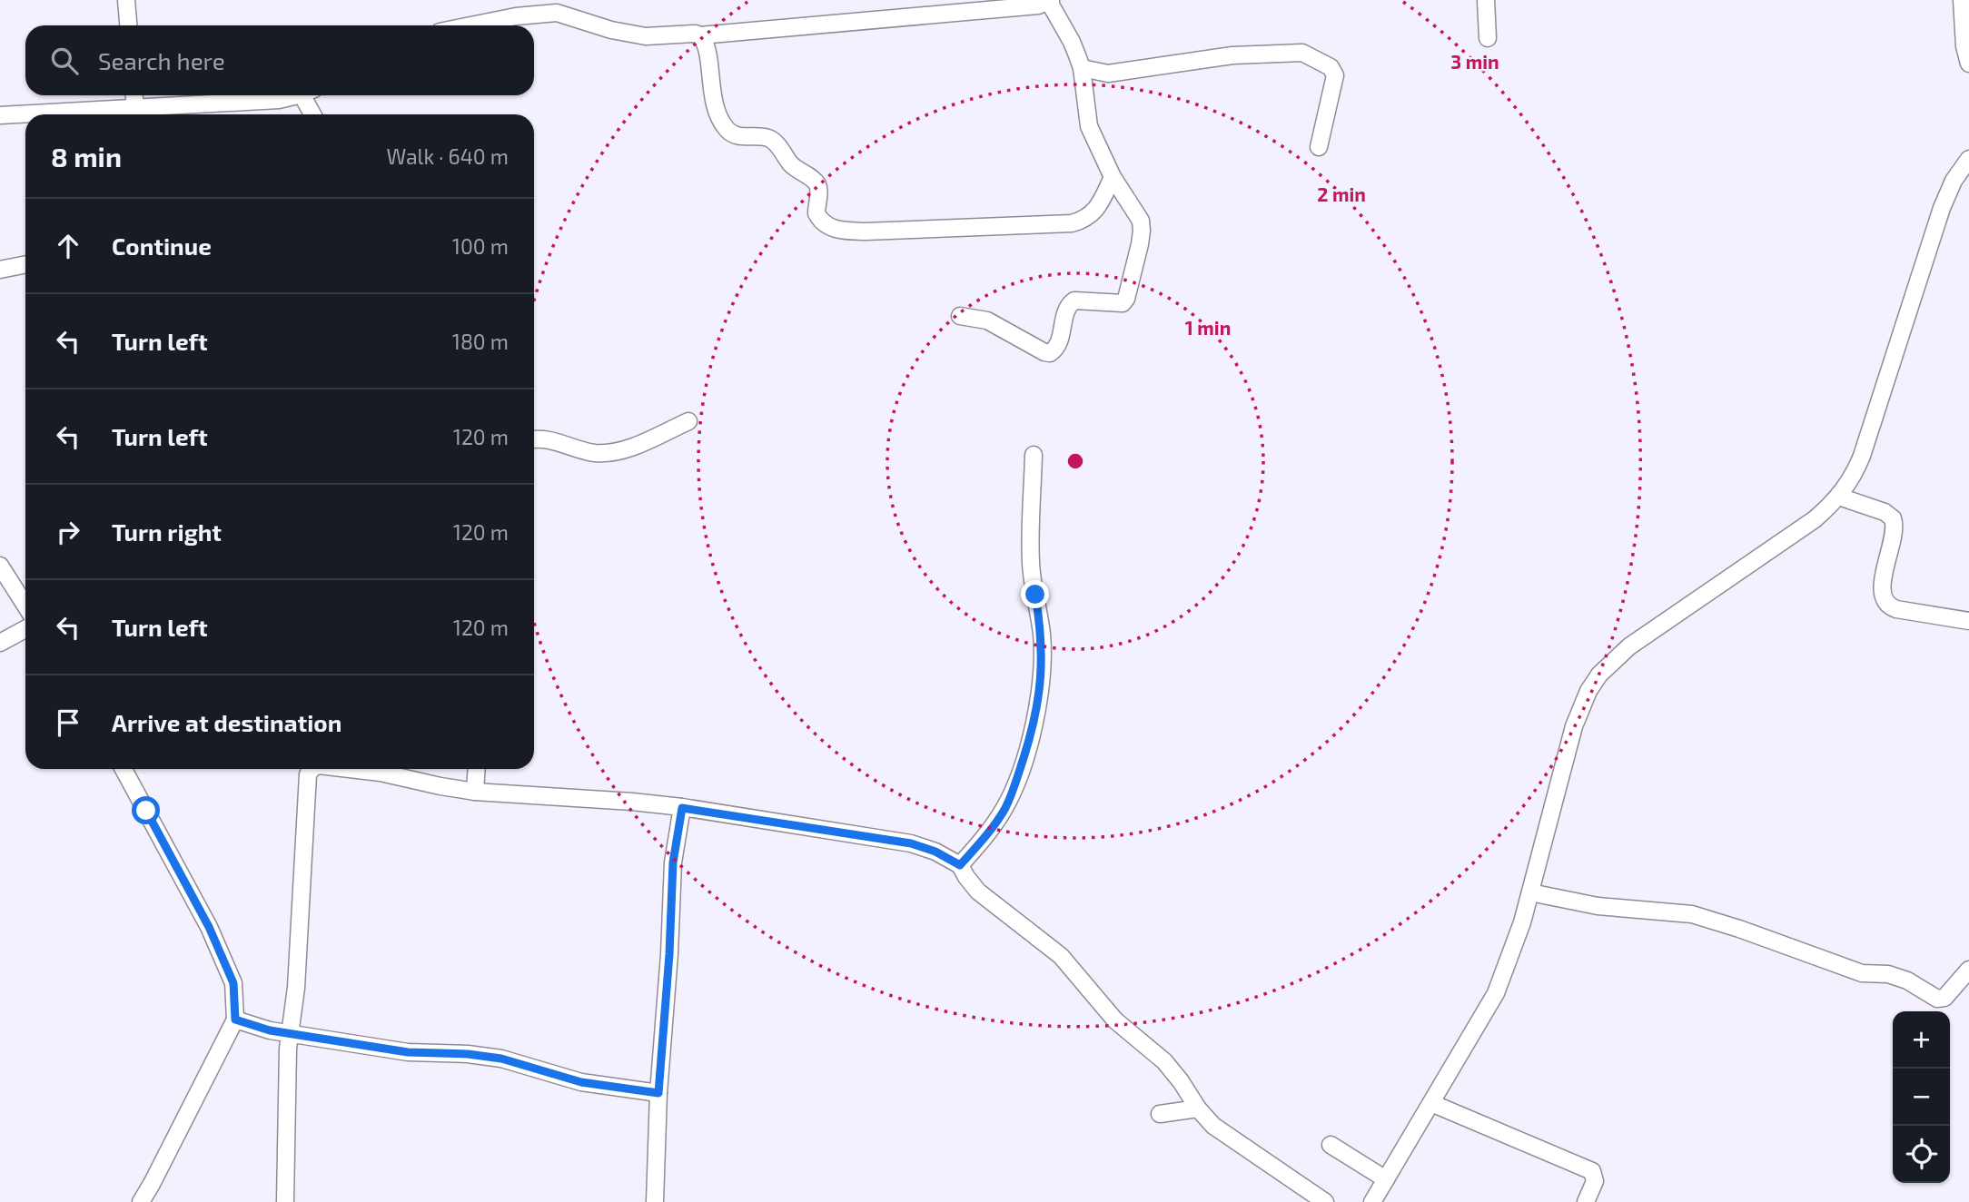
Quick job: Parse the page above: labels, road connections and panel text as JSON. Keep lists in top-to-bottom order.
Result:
{
  "page": {
    "search": "Search here",
    "heading": ["8 min", "Walk · 640 m"],
    "list": [
      ["Continue", "100 m"],
      ["Turn left", "180 m"],
      ["Turn left", "120 m"],
      ["Turn right", "120 m"],
      ["Turn left", "120 m"],
      "Arrive at destination"
    ],
    "map_buttons": ["+", "−"]
  },
  "rings": ["3 min", "2 min", "1 min"]
}
